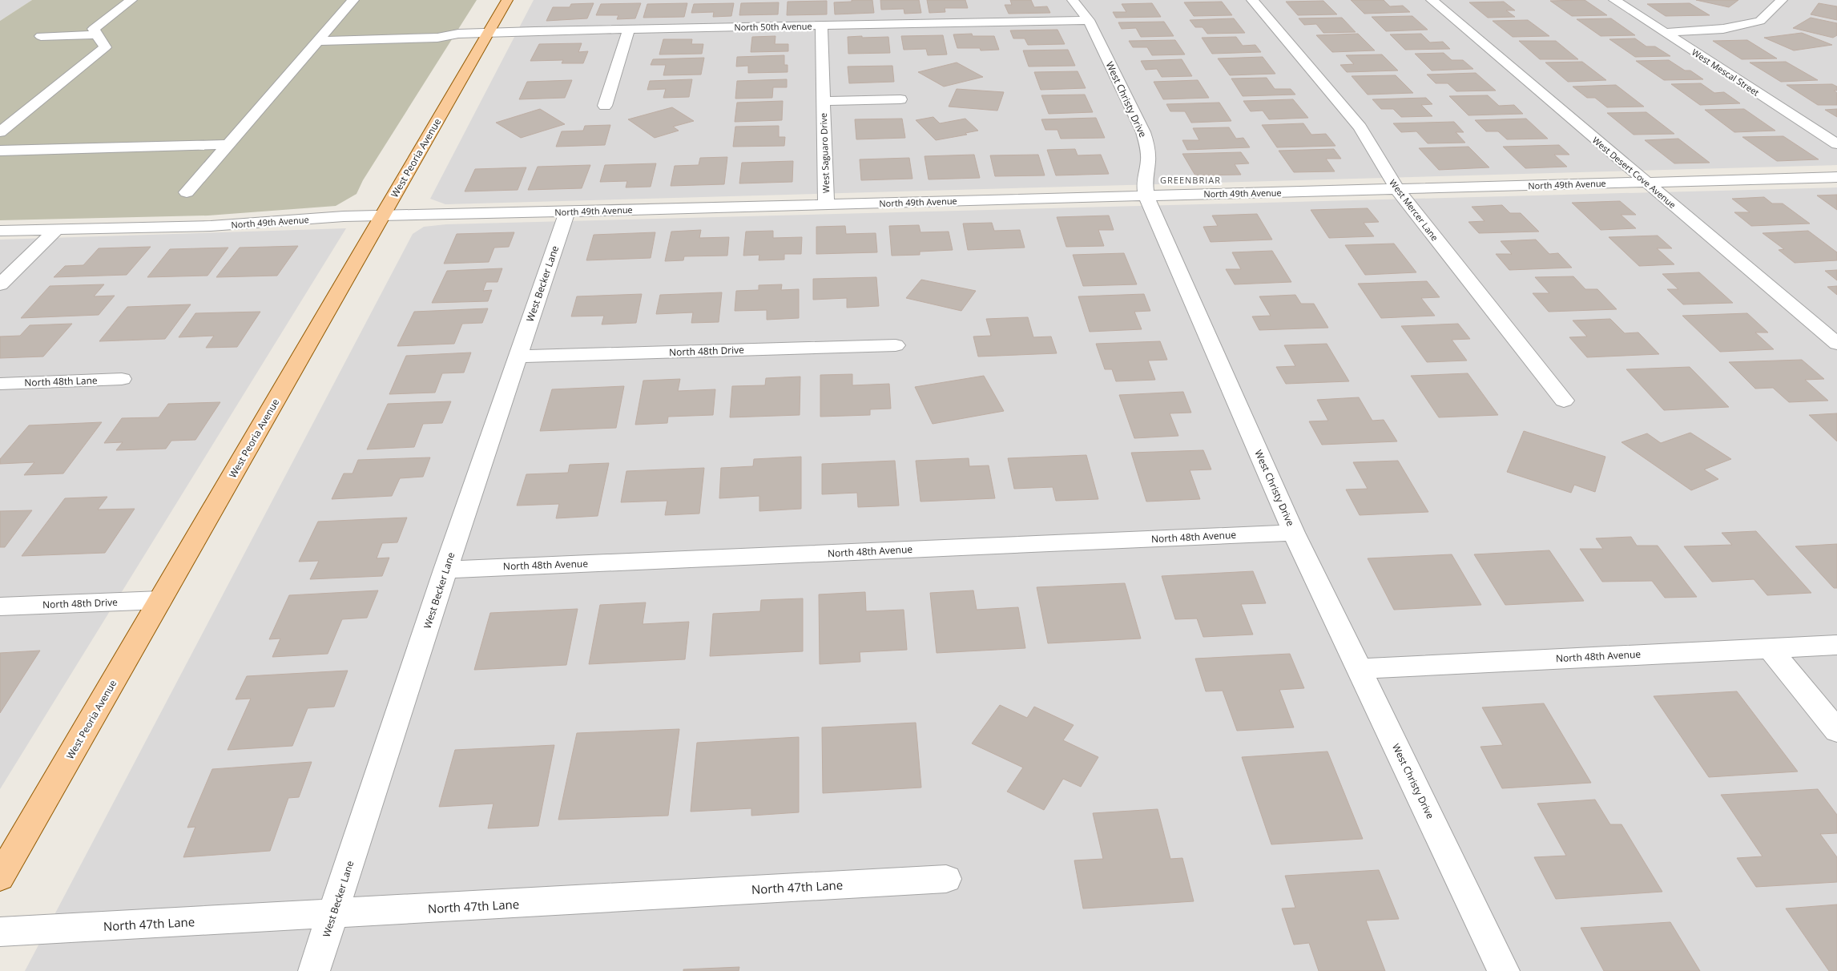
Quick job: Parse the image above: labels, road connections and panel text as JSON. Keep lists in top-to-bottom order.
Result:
{
  "streets": {
    "main road": ["West Peoria Avenue"],
    "street": [
      "North 50th Avenue",
      "West Mescal Street",
      "West Christy Drive",
      "West Saguaro Drive",
      "West Desert Cove Avenue",
      "North 49th Avenue",
      "West Mercer Lane",
      "West Becker Lane",
      "North 48th Drive",
      "North 48th Lane",
      "North 48th Avenue",
      "North 47th Lane"
    ]
  },
  "crossings": [
    ["North 50th Avenue", "West Christy Drive"],
    ["North 50th Avenue", "West Saguaro Drive"],
    ["North 50th Avenue", "West Peoria Avenue"],
    ["West Christy Drive", "North 49th Avenue"],
    ["West Christy Drive", "North 48th Avenue"],
    ["West Saguaro Drive", "North 49th Avenue"],
    ["West Peoria Avenue", "North 49th Avenue"],
    ["West Peoria Avenue", "North 48th Drive"],
    ["West Desert Cove Avenue", "North 49th Avenue"],
    ["North 49th Avenue", "West Mercer Lane"],
    ["North 49th Avenue", "West Becker Lane"],
    ["West Becker Lane", "North 48th Drive"],
    ["West Becker Lane", "North 48th Avenue"],
    ["West Becker Lane", "North 47th Lane"]
  ],
  "districts": ["GREENBRIAR"]
}
